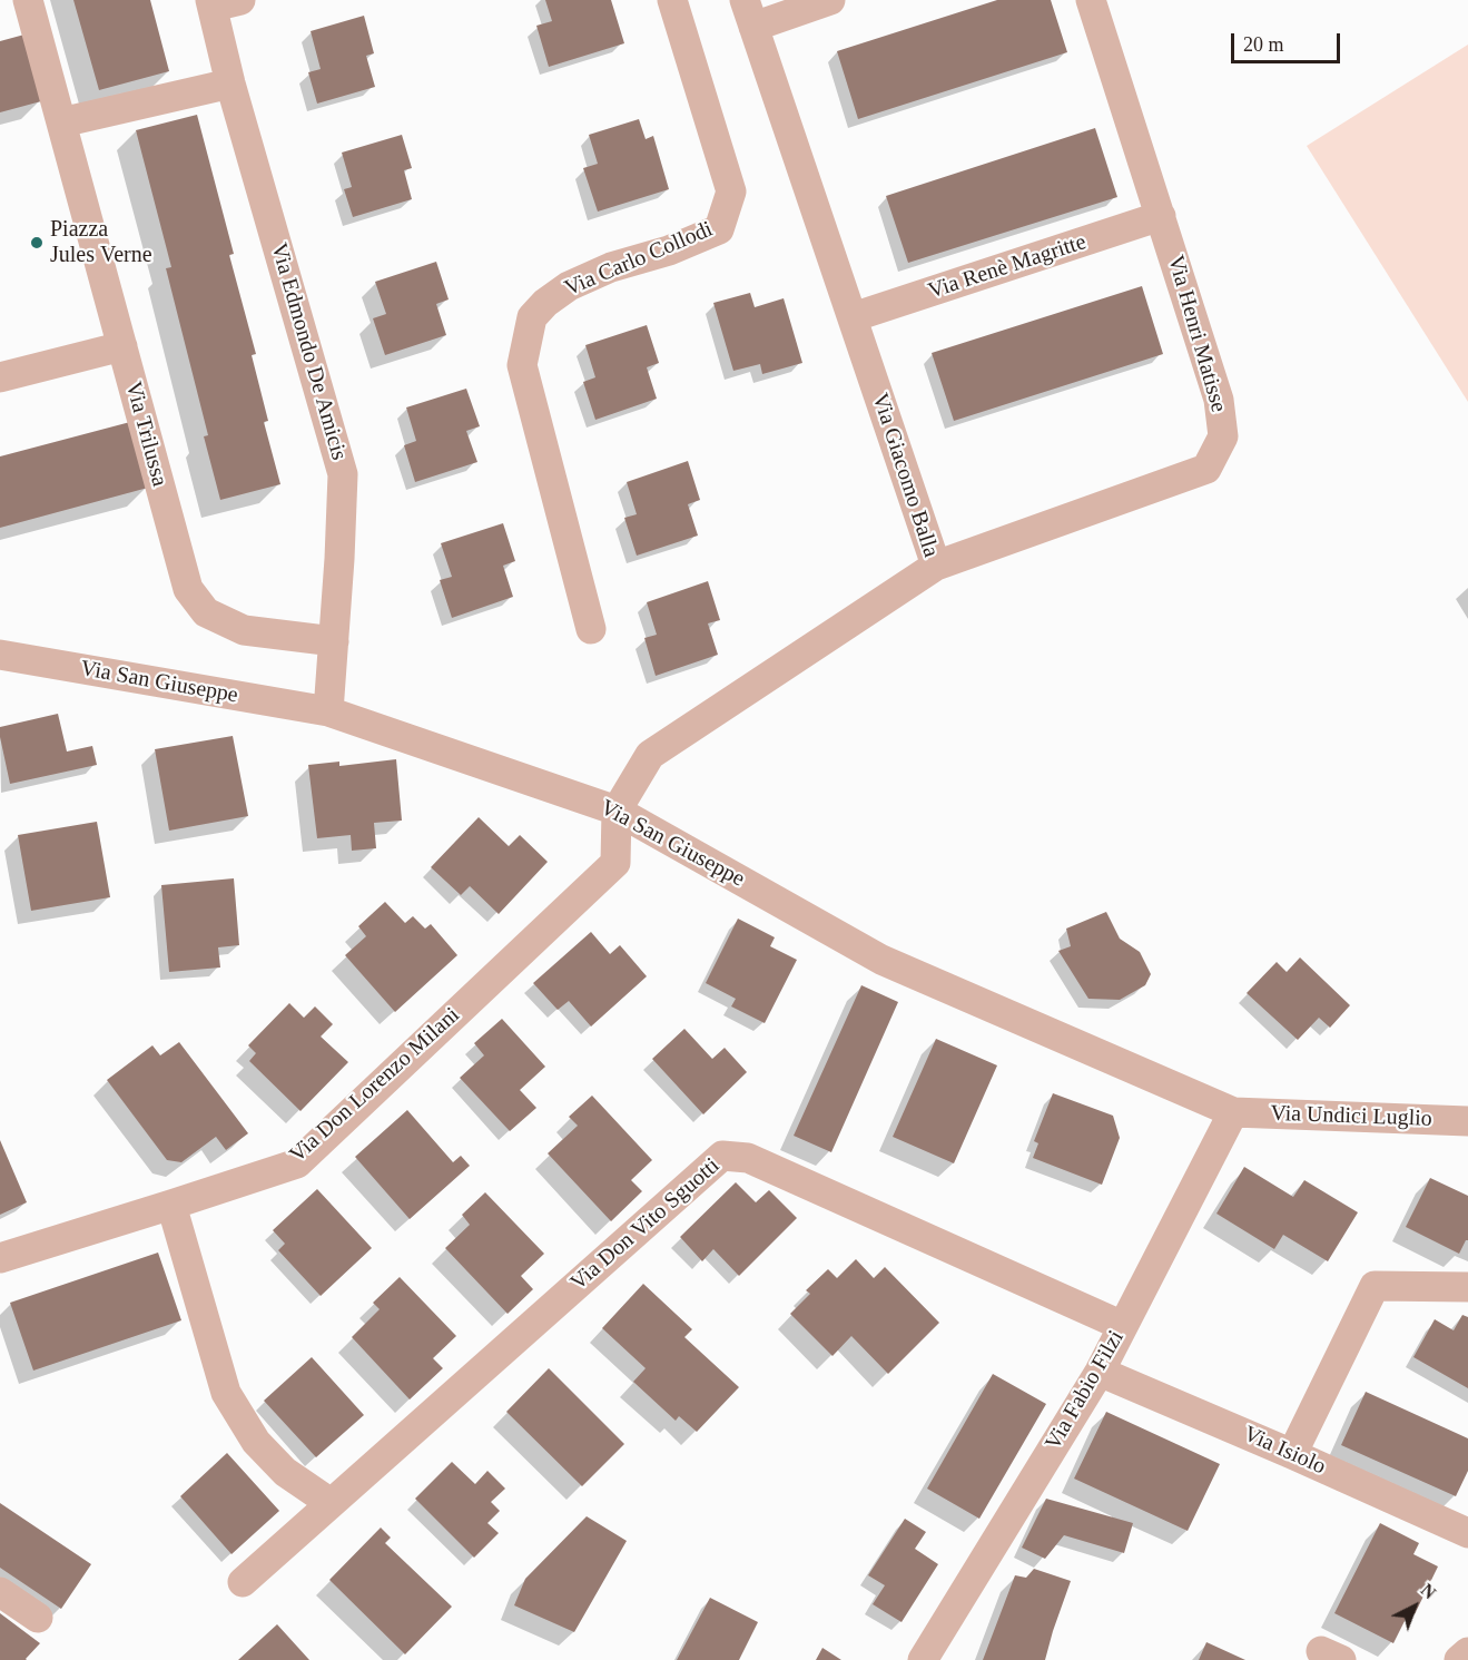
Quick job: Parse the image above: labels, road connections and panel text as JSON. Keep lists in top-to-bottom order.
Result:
{
  "streets": {
    "street": [
      "Via Carlo Collodi",
      "Via Renè Magritte",
      "Via Henri Matisse",
      "Via Edmondo De Amicis",
      "Via Trilussa",
      "Via Giacomo Balla",
      "Via San Giuseppe",
      "Via Don Lorenzo Milani",
      "Via Undici Luglio",
      "Via Don Vito Sguotti",
      "Via Fabio Filzi",
      "Via Isiolo"
    ]
  },
  "crossings": [
    ["Via Renè Magritte", "Via Henri Matisse"],
    ["Via Renè Magritte", "Via Giacomo Balla"],
    ["Via Henri Matisse", "Via Giacomo Balla"],
    ["Via Edmondo De Amicis", "Via Trilussa"],
    ["Via Edmondo De Amicis", "Via San Giuseppe"],
    ["Via Giacomo Balla", "Via San Giuseppe"],
    ["Via Giacomo Balla", "Via Don Lorenzo Milani"],
    ["Via San Giuseppe", "Via Don Lorenzo Milani"],
    ["Via San Giuseppe", "Via Undici Luglio"],
    ["Via San Giuseppe", "Via Fabio Filzi"],
    ["Via Undici Luglio", "Via Fabio Filzi"],
    ["Via Don Vito Sguotti", "Via Fabio Filzi"],
    ["Via Fabio Filzi", "Via Isiolo"]
  ],
  "places": ["Piazza Jules Verne"],
  "scale_bar": "20 m",
  "north": "top right"
}
